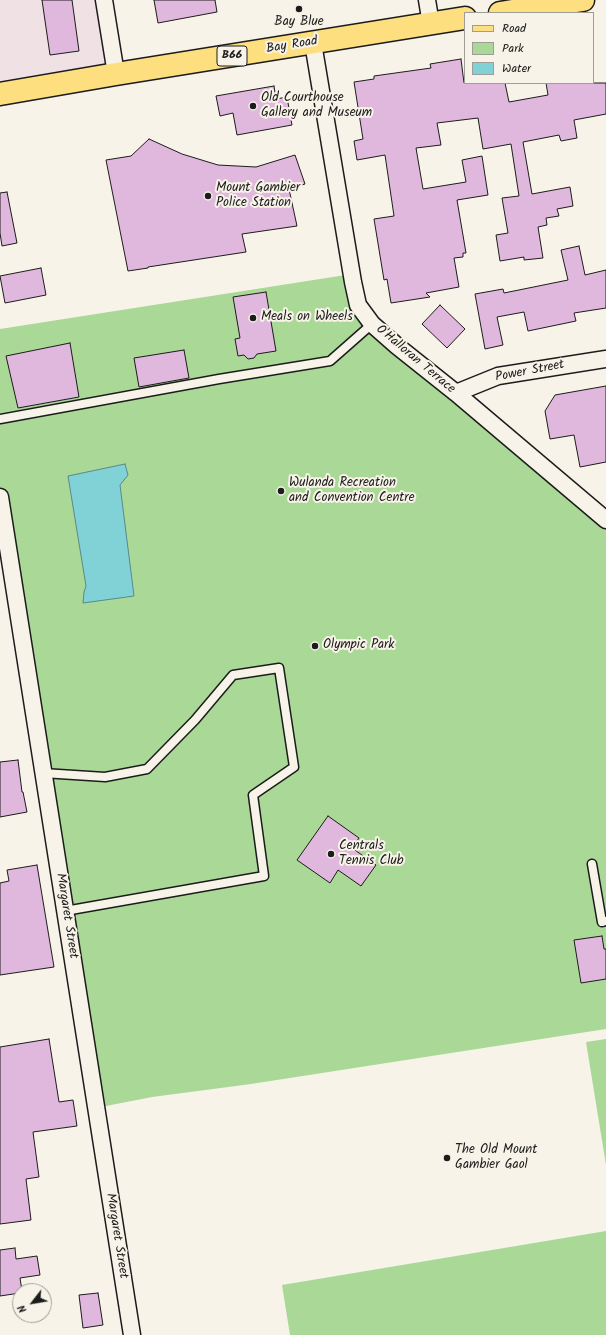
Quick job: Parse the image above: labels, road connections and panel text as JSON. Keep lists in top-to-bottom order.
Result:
{
  "streets": {
    "main road": ["Bay Road", "B66"],
    "street": ["O'Halloran Terrace", "Power Street", "Margaret Street"]
  },
  "crossings": [
    ["Bay Road", "O'Halloran Terrace"],
    ["O'Halloran Terrace", "Power Street"]
  ],
  "places": [
    "Bay Blue",
    "Old Courthouse Gallery and Museum",
    "Mount Gambier Police Station",
    "Meals on Wheels",
    "Wulanda Recreation and Convention Centre",
    "Olympic Park",
    "Centrals Tennis Club",
    "The Old Mount Gambier Gaol"
  ],
  "legend": ["Road", "Park", "Water"],
  "north": "bottom left"
}
